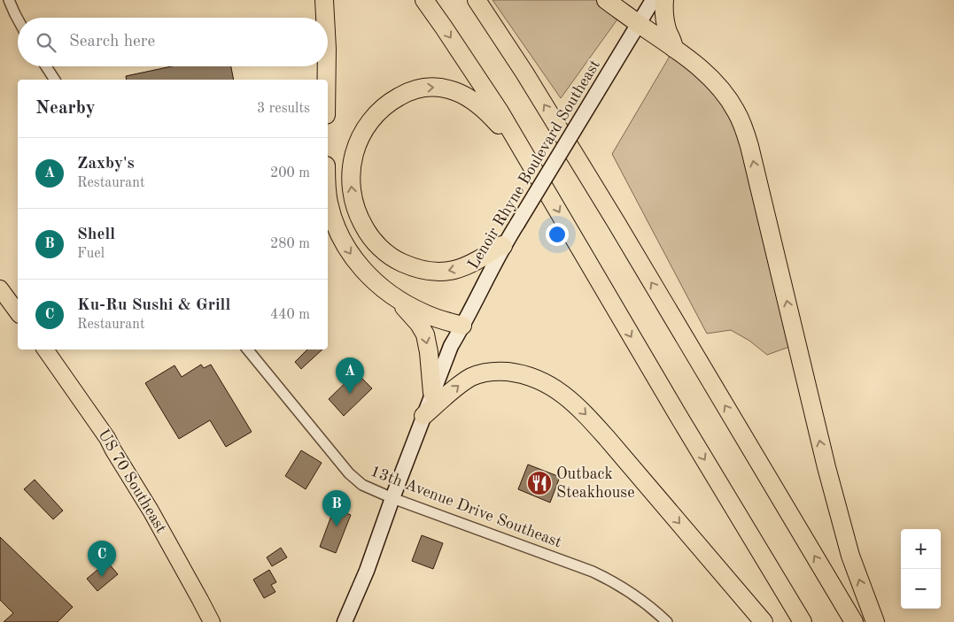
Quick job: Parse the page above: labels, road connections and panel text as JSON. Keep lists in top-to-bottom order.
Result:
{
  "streets": {
    "main road": ["Lenoir Rhyne Boulevard Southeast", "US 70 Southeast"],
    "street": ["13th Avenue Drive Southeast"]
  },
  "crossings": [
    ["Lenoir Rhyne Boulevard Southeast", "13th Avenue Drive Southeast"]
  ],
  "places": {
    "restaurant": ["Outback Steakhouse"]
  },
  "page": {
    "search": "Search here",
    "heading": ["Nearby", "3 results"],
    "list": [
      {
        "mark": "A",
        "name": "Zaxby's",
        "note": "Restaurant",
        "value": "200 m"
      },
      {
        "mark": "B",
        "name": "Shell",
        "note": "Fuel",
        "value": "280 m"
      },
      {
        "mark": "C",
        "name": "Ku-Ru Sushi & Grill",
        "note": "Restaurant",
        "value": "440 m"
      }
    ],
    "pins": ["A", "B", "C"],
    "map_buttons": ["+", "−"]
  }
}
